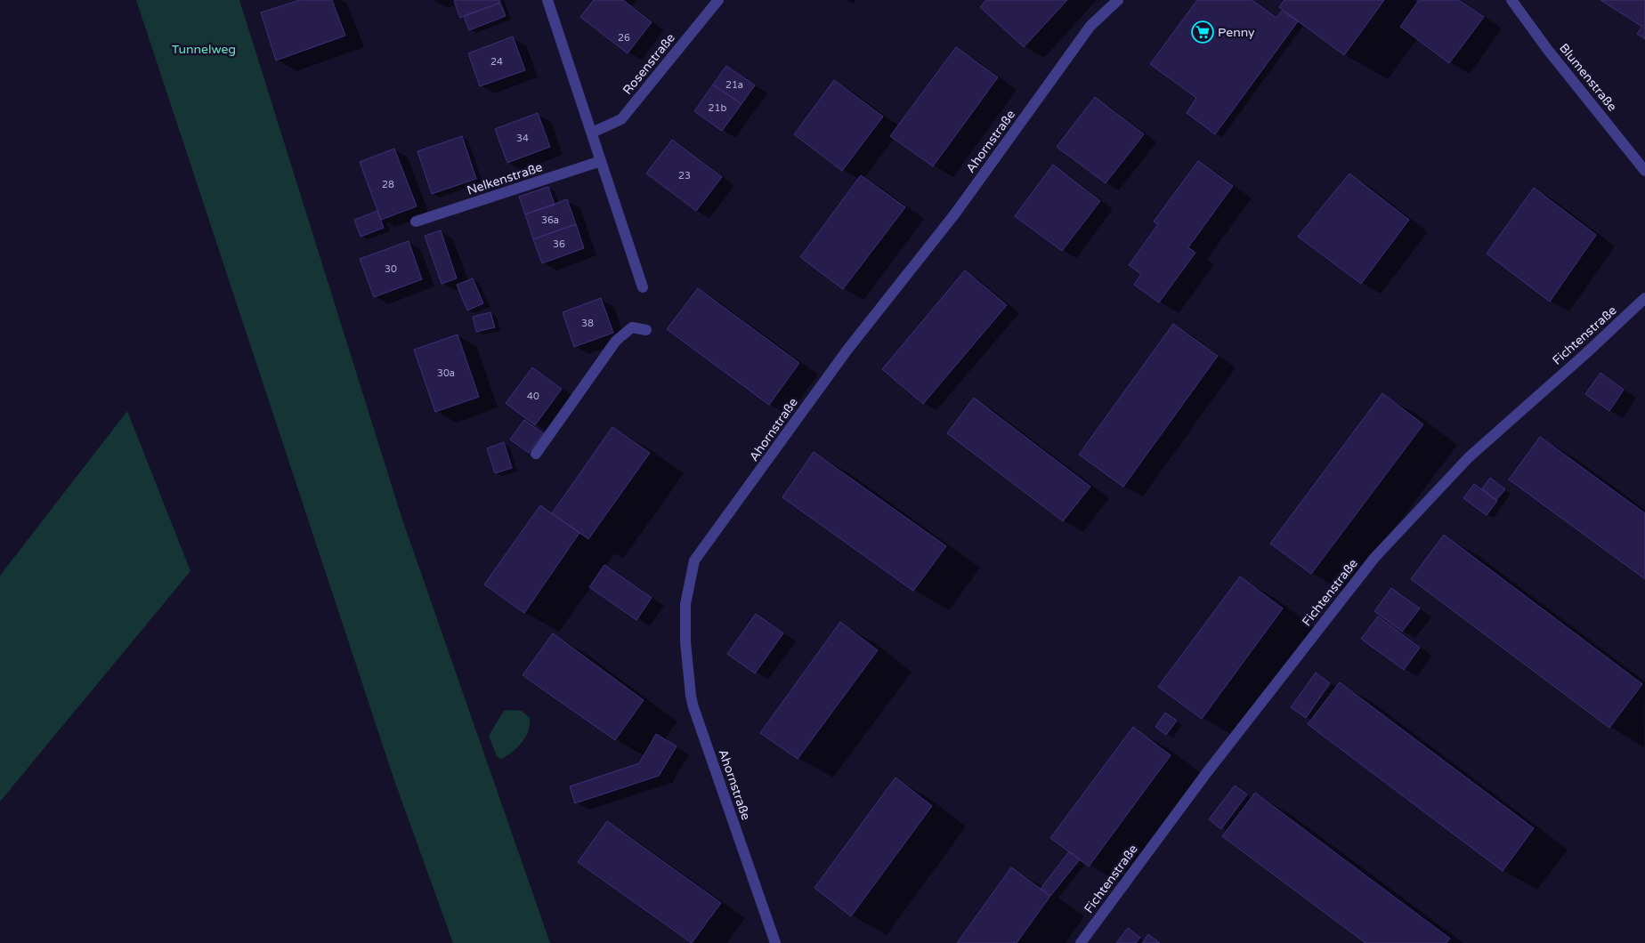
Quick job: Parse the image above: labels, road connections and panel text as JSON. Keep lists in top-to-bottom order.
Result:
{
  "streets": {
    "street": [
      "Rosenstraße",
      "Blumenstraße",
      "Ahornstraße",
      "Nelkenstraße",
      "Fichtenstraße"
    ]
  },
  "parks": ["Tunnelweg"],
  "places": {
    "supermarket": ["Penny"]
  },
  "house_numbers": [
    "26",
    "24",
    "21a",
    "21b",
    "34",
    "23",
    "28",
    "36a",
    "36",
    "30",
    "38",
    "30a",
    "40"
  ]
}
